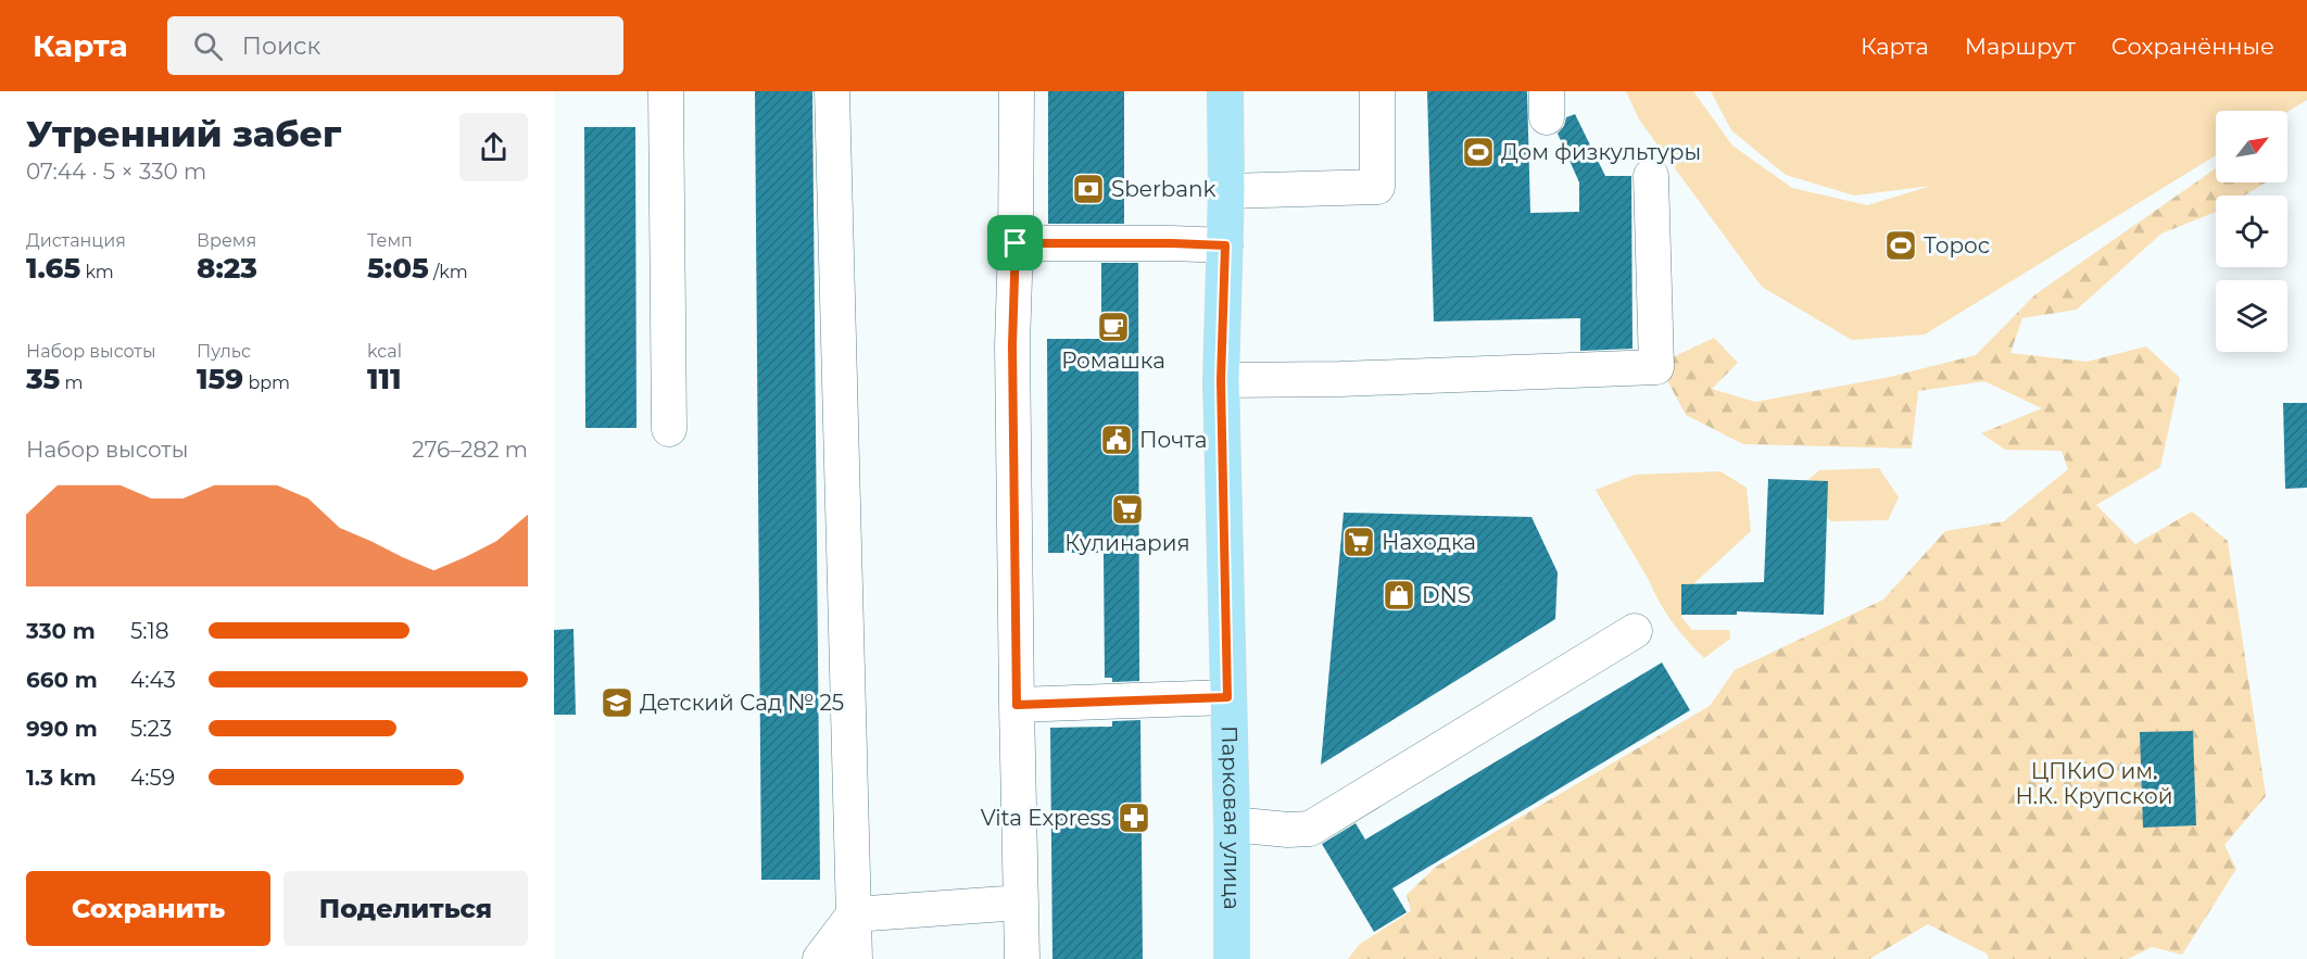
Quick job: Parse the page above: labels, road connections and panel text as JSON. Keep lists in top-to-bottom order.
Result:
{
  "streets": {
    "main road": ["Парковая улица"]
  },
  "parks": ["ЦПКиО им. Н.К. Крупской"],
  "places": {
    "sports": ["Дом физкультуры", "Торос"],
    "bank": ["Sberbank"],
    "cafe": ["Ромашка"],
    "public building": ["Почта"],
    "supermarket": ["Кулинария", "Находка"],
    "shop": ["DNS"],
    "school or university": ["Детский Сад № 25"],
    "pharmacy": ["Vita Express"]
  },
  "north": "top right",
  "page": {
    "header": "Карта",
    "search": "Поиск",
    "nav": ["Карта", "Маршрут", "Сохранённые"],
    "heading": ["Утренний забег", "07:44 · 5 × 330 m"],
    "stats": [
      ["Дистанция", "1.65 km"],
      ["Время", "8:23"],
      ["Темп", "5:05 /km"],
      ["Набор высоты", "35 m"],
      ["Пульс", "159 bpm"],
      ["kcal", "111"]
    ],
    "chart": ["Набор высоты", "276–282 m"],
    "list": [
      {
        "name": "330 m",
        "note": "5:18"
      },
      {
        "name": "660 m",
        "note": "4:43"
      },
      {
        "name": "990 m",
        "note": "5:23"
      },
      {
        "name": "1.3 km",
        "note": "4:59"
      }
    ],
    "buttons": ["Сохранить", "Поделиться"]
  }
}
